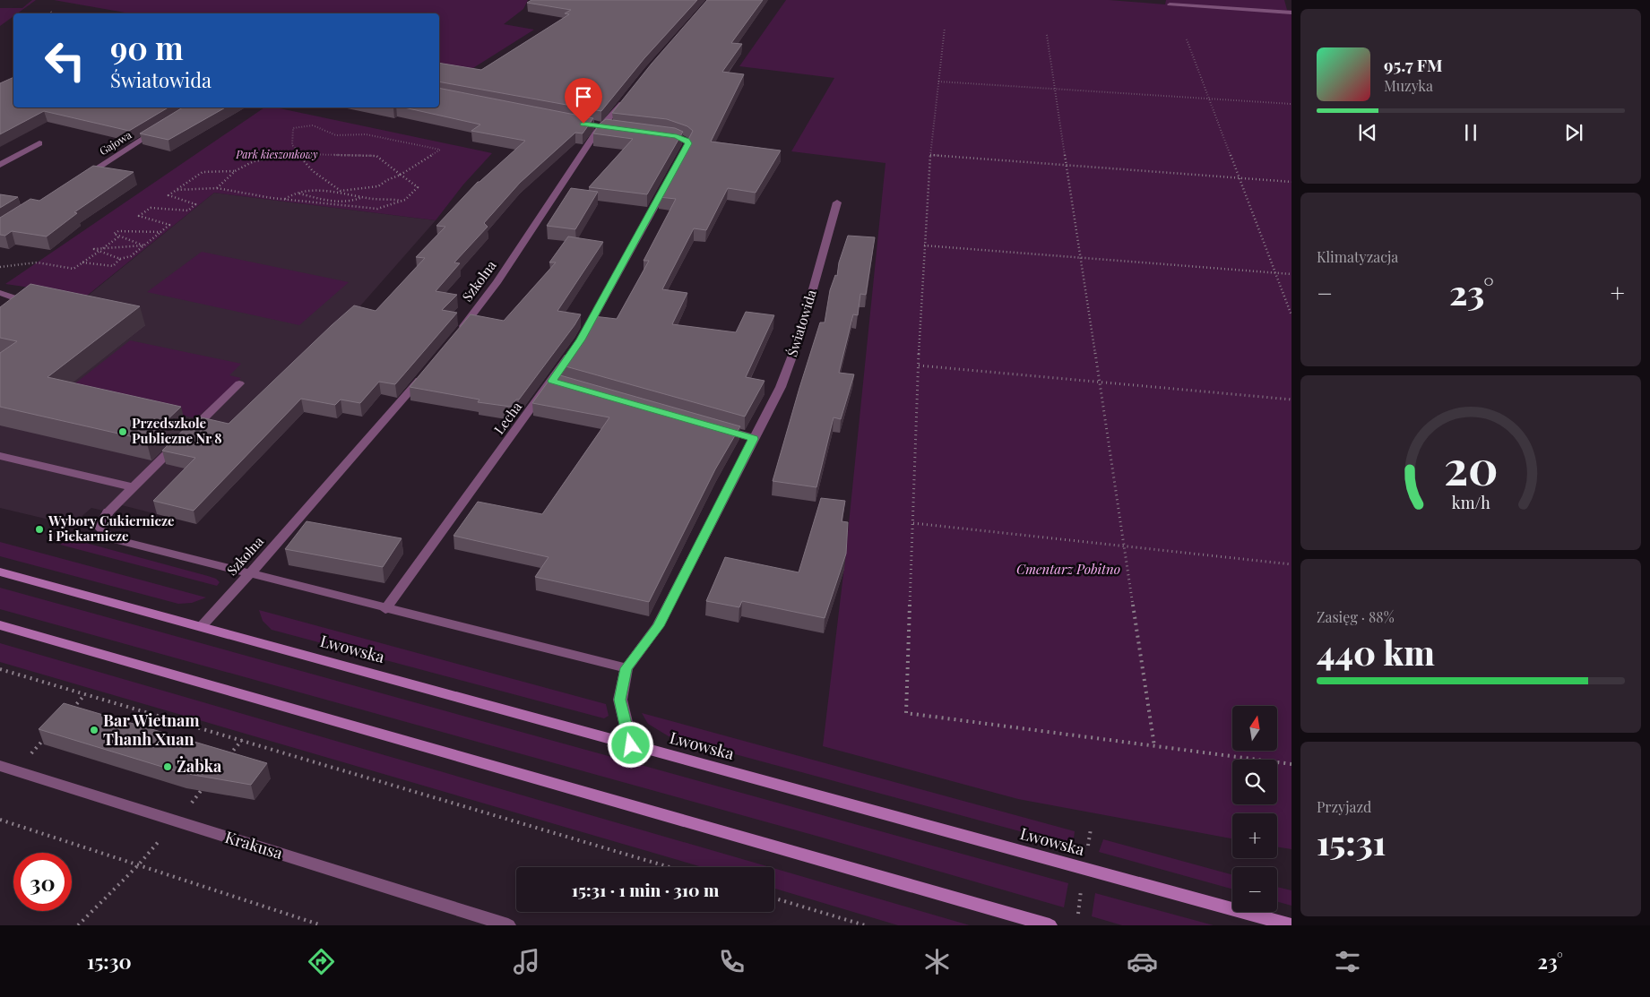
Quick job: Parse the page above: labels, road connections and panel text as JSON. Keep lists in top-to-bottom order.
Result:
{
  "streets": {
    "main road": ["Lwowska"],
    "street": [
      "Gajowa",
      "Szkolna",
      "Światowida",
      "Lecha",
      "Krakusa"
    ]
  },
  "crossings": [
    ["Szkolna", "Lwowska"],
    ["Światowida", "Lwowska"]
  ],
  "parks": ["Park kieszonkowy", "Cmentarz Pobitno"],
  "places": [
    "Przedszkole Publiczne Nr 8",
    "Wybory Cukiernicze i Piekarnicze",
    "Bar Wietnam Thanh Xuan",
    "Żabka"
  ],
  "north": "top",
  "page": {
    "turn": ["90 m", "Światowida"],
    "song": ["95.7 FM", "Muzyka"],
    "tile": [
      "Klimatyzacja",
      ["Zasięg · 88%", "440 km"],
      ["Przyjazd", "15:31"]
    ],
    "heat": ["−", "23°", "+"],
    "map_buttons": ["+", "−"],
    "limit": "30",
    "trip": "15:31 · 1 min · 310 m",
    "tabs": ["15:30", "23°"],
    "gauge": ["20", "km/h"]
  }
}
